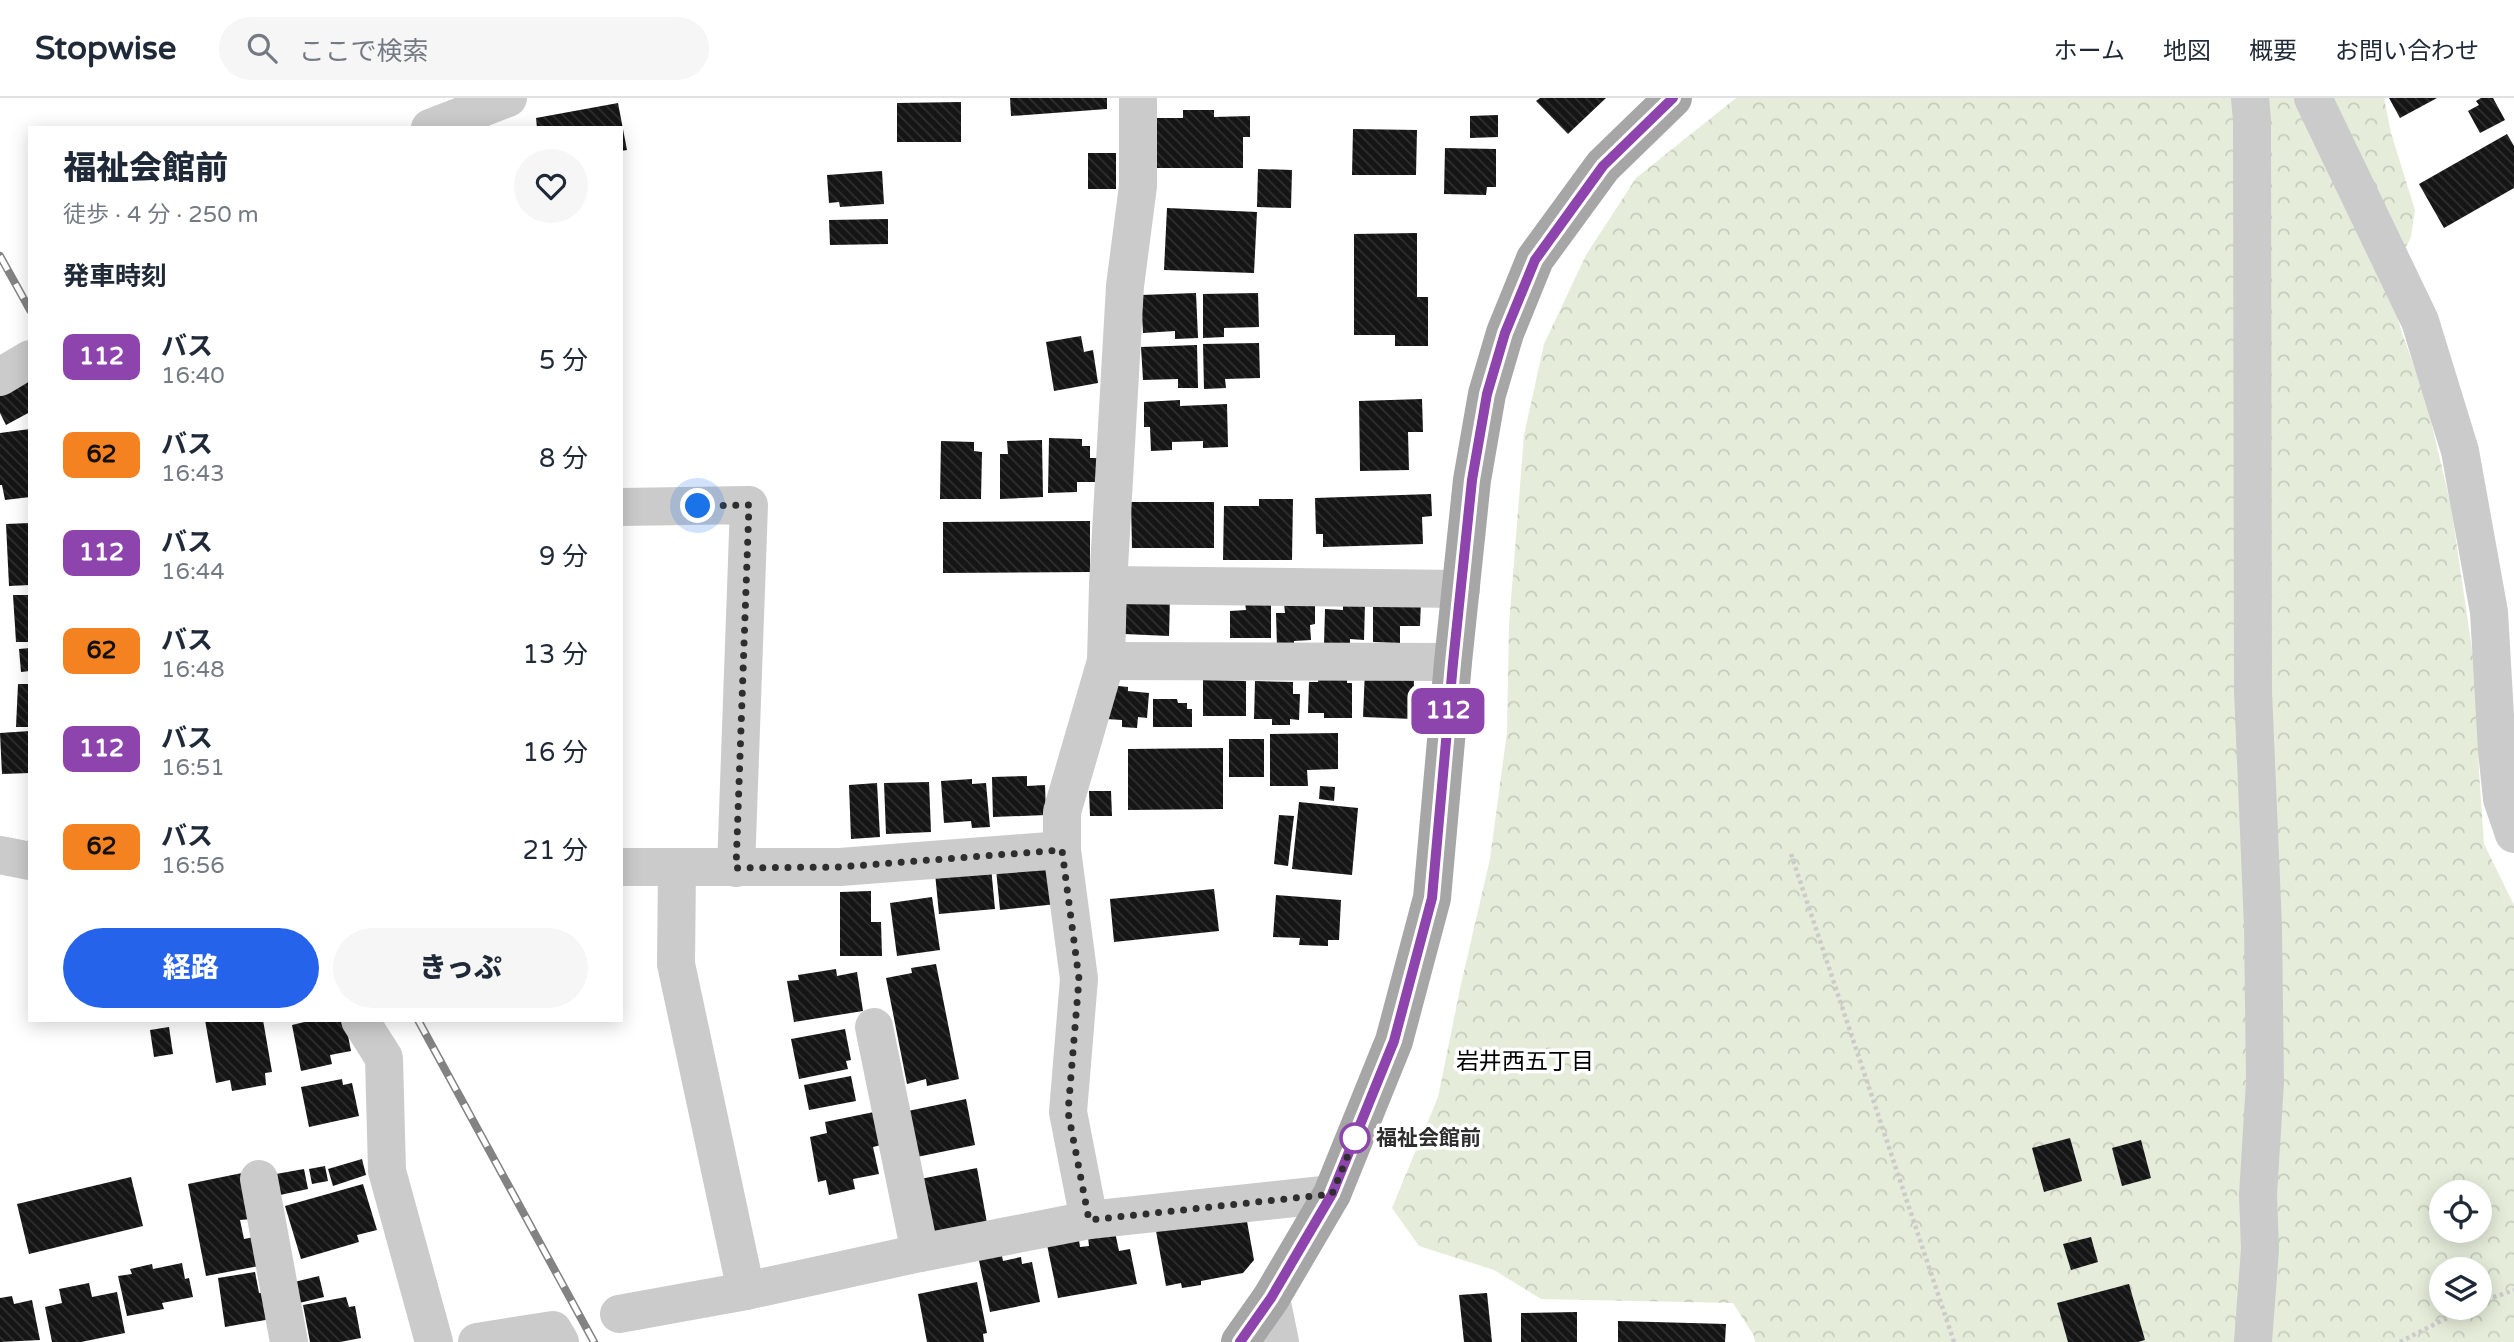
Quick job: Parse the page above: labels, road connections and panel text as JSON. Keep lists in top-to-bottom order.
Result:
{
  "districts": ["岩井西五丁目"],
  "places": ["福祉会館前"],
  "lines": ["bus line 112"],
  "page": {
    "header": "Stopwise",
    "search": "ここで検索",
    "nav": [
      "ホーム",
      "地図",
      "概要",
      "お問い合わせ"
    ],
    "on_map": "112",
    "heading": [
      ["福祉会館前", "徒歩 · 4 分 · 250 m"],
      "発車時刻"
    ],
    "list": [
      {
        "mark": "112",
        "name": "バス",
        "note": "16:40",
        "value": "5 分"
      },
      {
        "mark": "62",
        "name": "バス",
        "note": "16:43",
        "value": "8 分"
      },
      {
        "mark": "112",
        "name": "バス",
        "note": "16:44",
        "value": "9 分"
      },
      {
        "mark": "62",
        "name": "バス",
        "note": "16:48",
        "value": "13 分"
      },
      {
        "mark": "112",
        "name": "バス",
        "note": "16:51",
        "value": "16 分"
      },
      {
        "mark": "62",
        "name": "バス",
        "note": "16:56",
        "value": "21 分"
      }
    ],
    "buttons": ["経路", "きっぷ"]
  }
}
